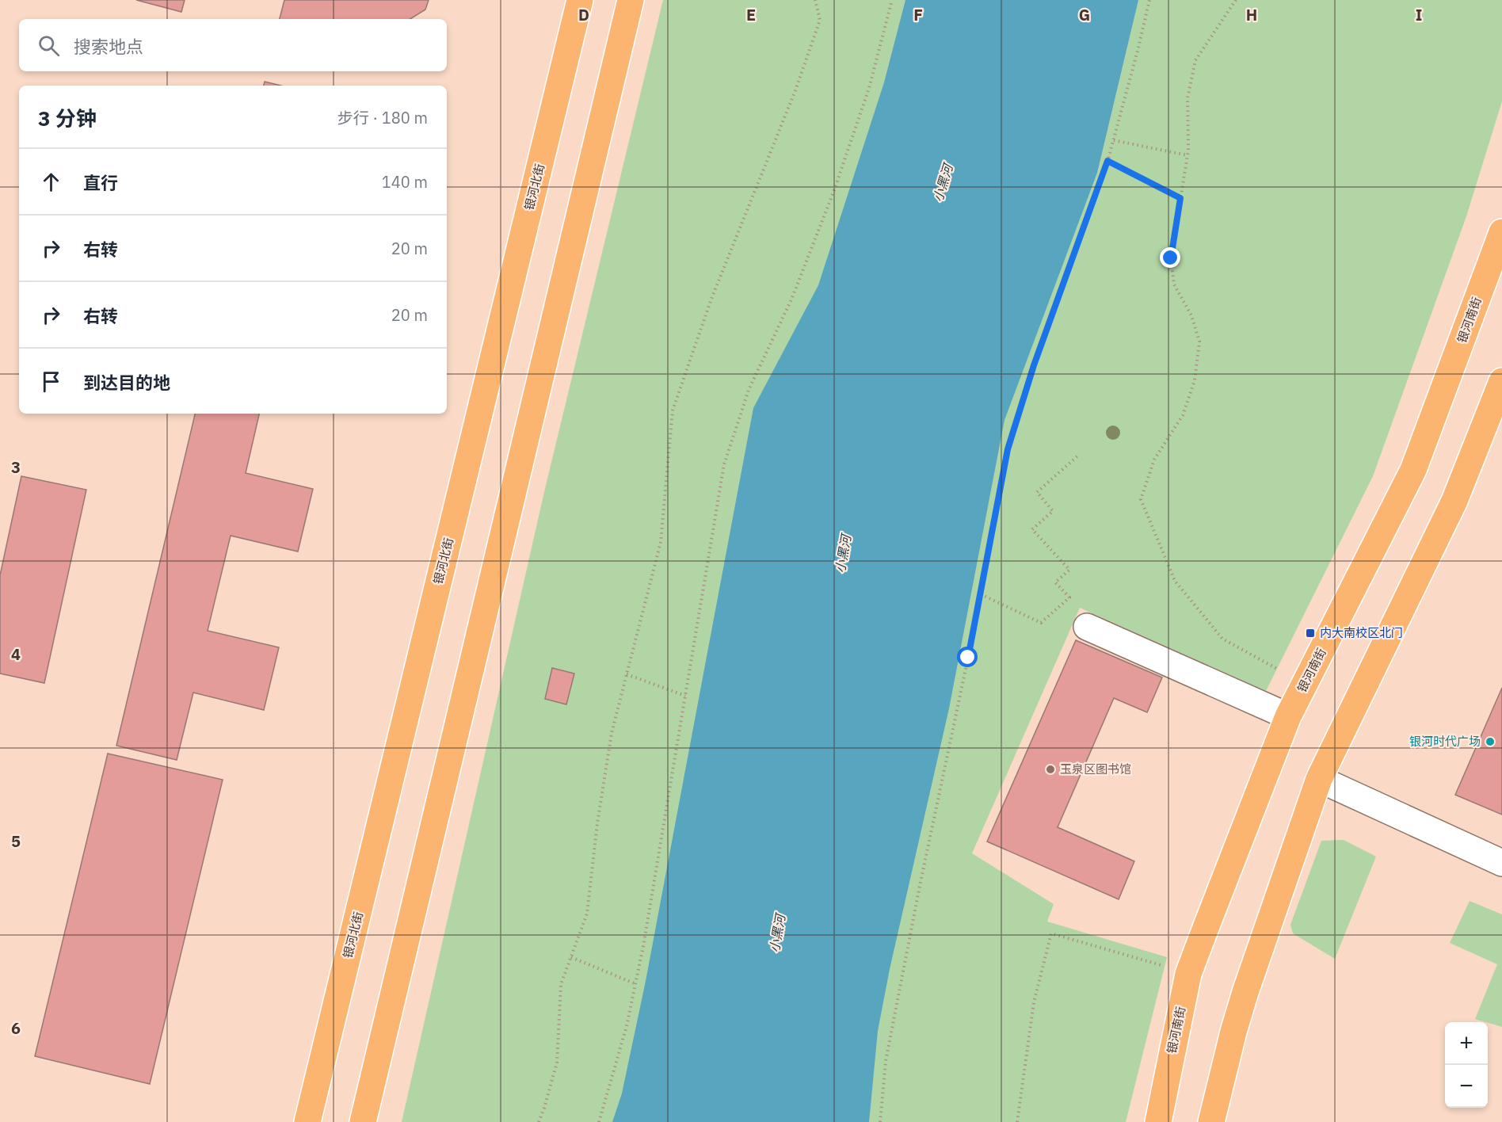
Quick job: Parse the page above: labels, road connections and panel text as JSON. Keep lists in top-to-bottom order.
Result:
{
  "streets": {
    "main road": ["银河北街", "银河南街"]
  },
  "water": ["小黑河"],
  "places": {
    "transit": ["内大南校区北门"],
    "other": ["银河时代广场", "玉泉区图书馆"]
  },
  "page": {
    "search": "搜索地点",
    "heading": ["3 分钟", "步行 · 180 m"],
    "list": [
      ["直行", "140 m"],
      ["右转", "20 m"],
      ["右转", "20 m"],
      "到达目的地"
    ],
    "map_buttons": ["+", "−"]
  },
  "grid": {
    "columns": [
      "D",
      "E",
      "F",
      "G",
      "H",
      "I"
    ],
    "rows": [
      "3",
      "4",
      "5",
      "6"
    ]
  }
}
